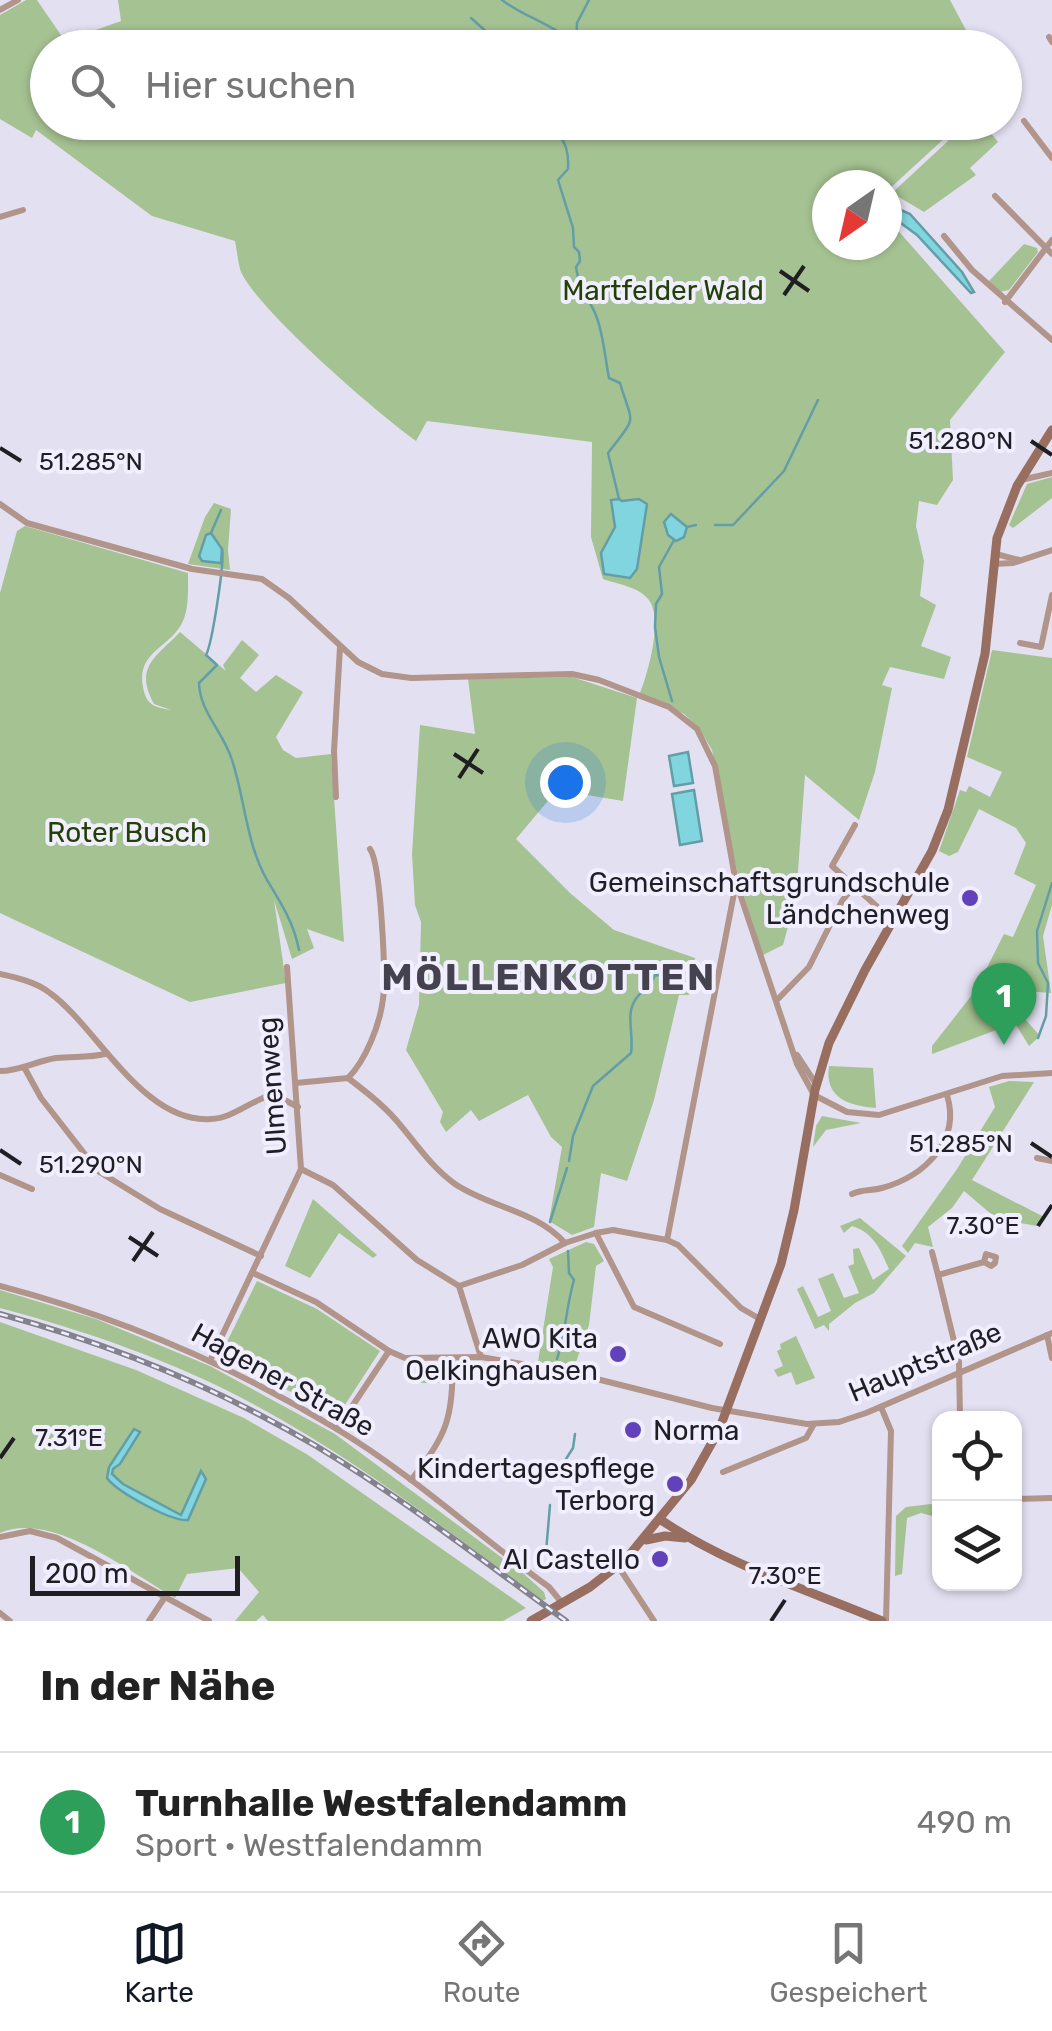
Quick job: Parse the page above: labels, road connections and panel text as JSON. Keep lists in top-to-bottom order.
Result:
{
  "streets": {
    "street": ["Ulmenweg", "Hauptstraße", "Hagener Straße"]
  },
  "crossings": [
    ["Ulmenweg", "Hagener Straße"]
  ],
  "districts": ["MÖLLENKOTTEN"],
  "parks": ["Martfelder Wald", "Roter Busch"],
  "places": [
    "Gemeinschaftsgrundschule Ländchenweg",
    "AWO Kita Oelkinghausen",
    "Norma",
    "Kindertagespflege Terborg",
    "Al Castello"
  ],
  "scale_bar": "200 m",
  "north": "bottom left",
  "page": {
    "search": "Hier suchen",
    "pins": "1",
    "scale": "200 m",
    "heading": "In der Nähe",
    "list": [
      {
        "mark": "1",
        "name": "Turnhalle Westfalendamm",
        "note": "Sport · Westfalendamm",
        "value": "490 m"
      }
    ],
    "nav": ["Karte", "Route", "Gespeichert"]
  },
  "coordinates": [
    "51.280°N",
    "51.285°N",
    "51.290°N",
    "7.30°E",
    "7.31°E"
  ]
}
